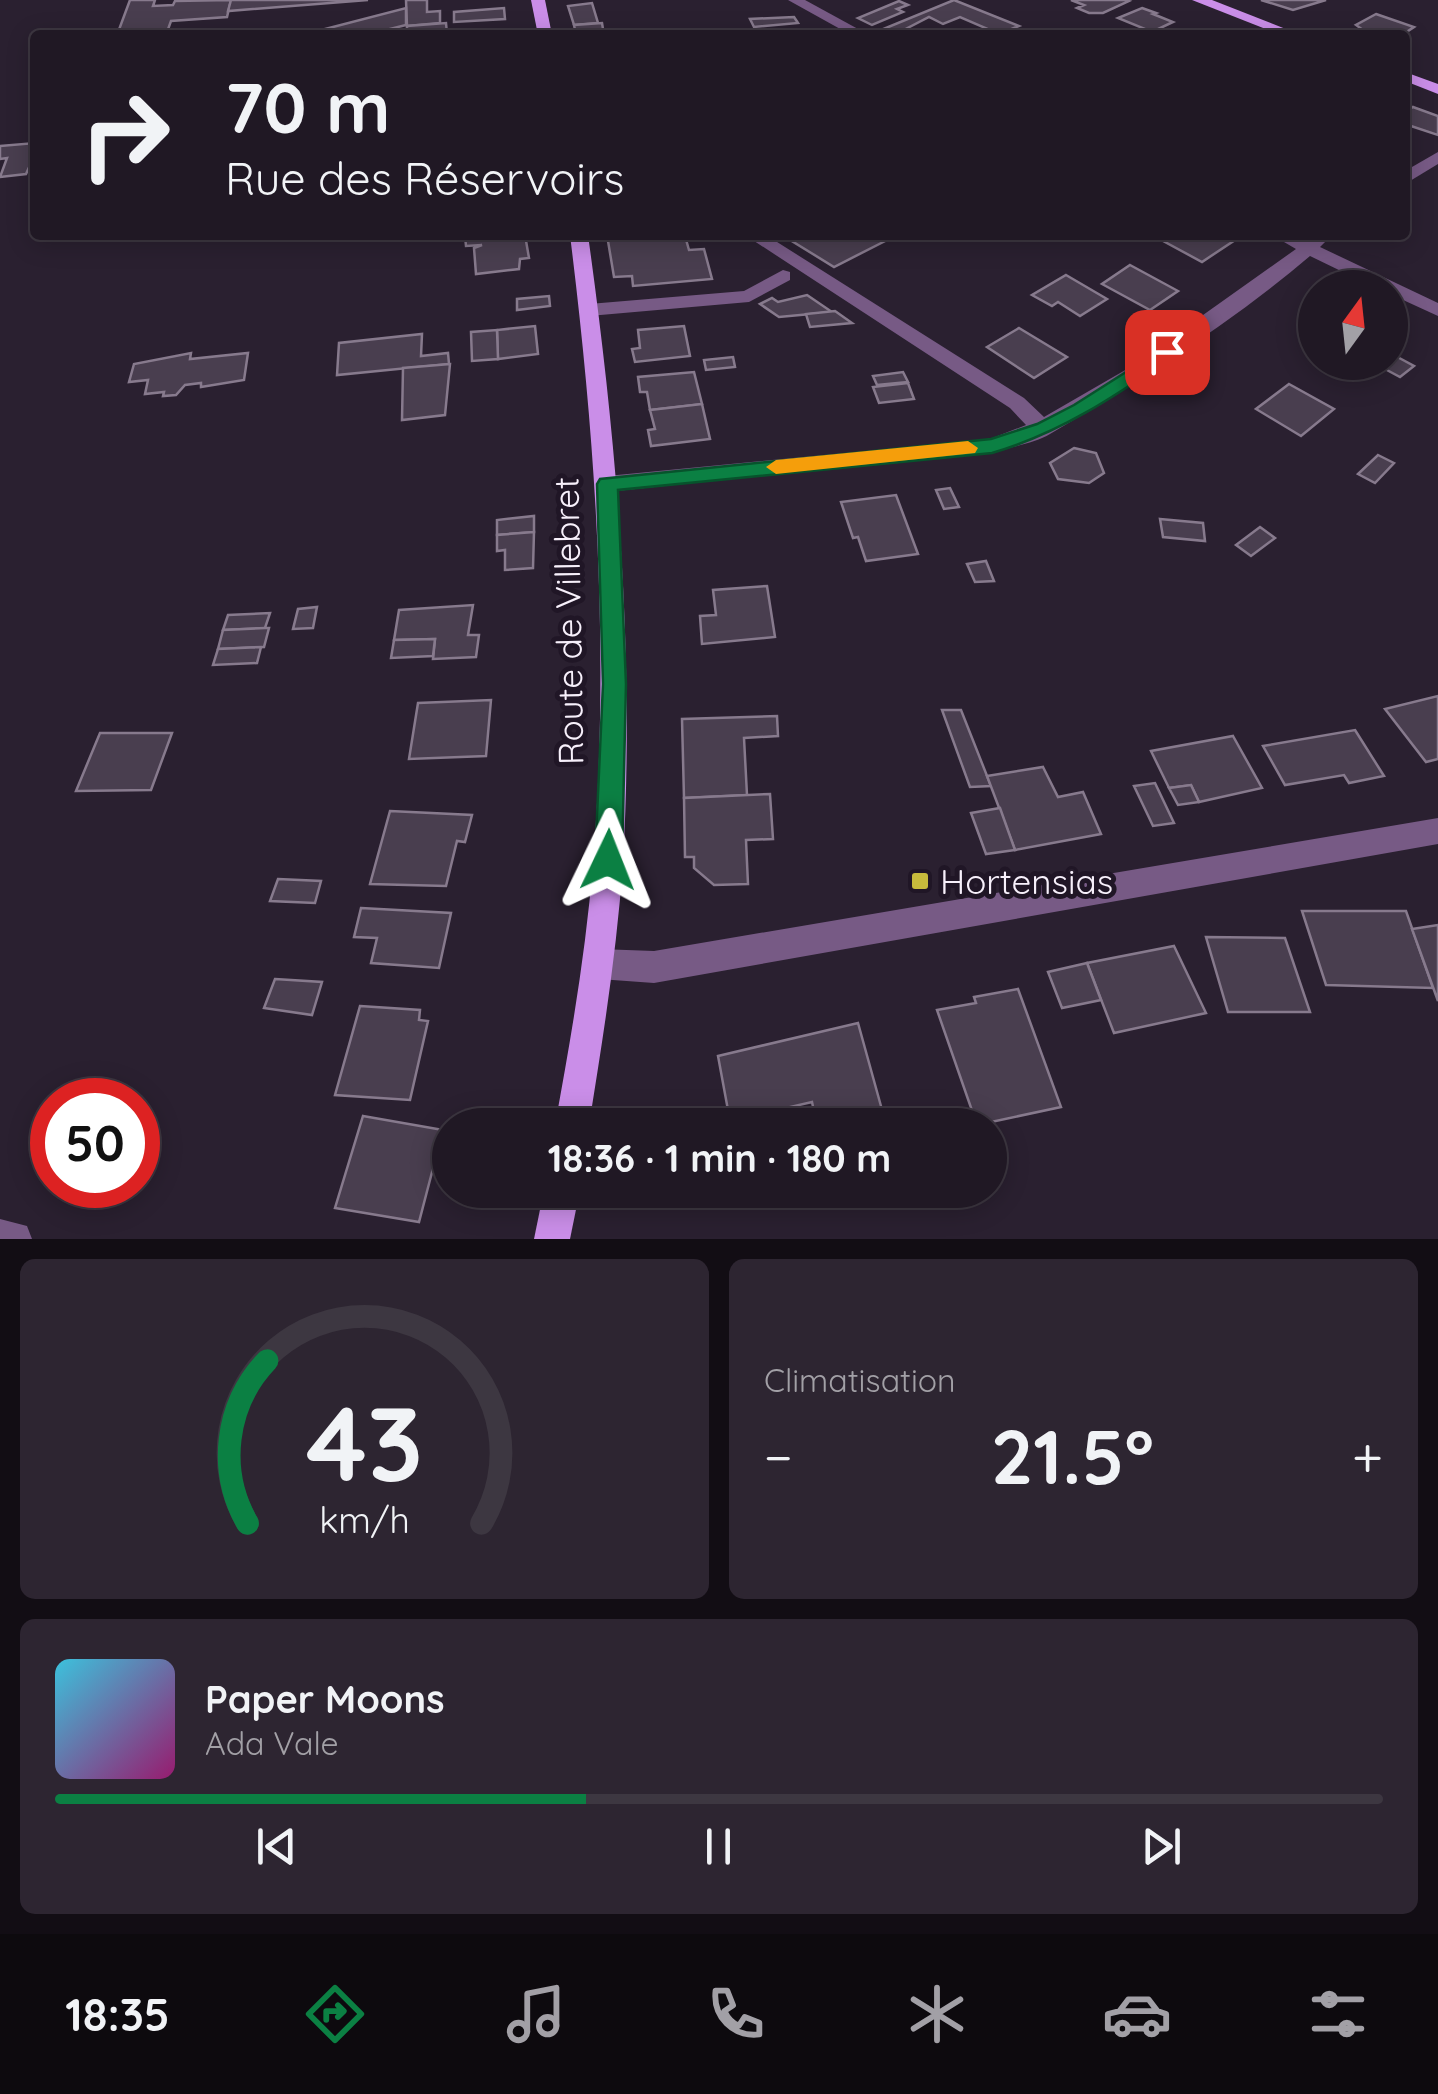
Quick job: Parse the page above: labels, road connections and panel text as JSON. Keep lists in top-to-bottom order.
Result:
{
  "streets": {
    "main road": ["Route de Villebret"]
  },
  "places": {
    "transit": ["Hortensias"]
  },
  "north": "top",
  "page": {
    "turn": ["70 m", "Rue des Réservoirs"],
    "limit": "50",
    "trip": "18:36 · 1 min · 180 m",
    "tile": "Climatisation",
    "heat": ["−", "21.5°", "+"],
    "song": ["Paper Moons", "Ada Vale"],
    "tabs": "18:35",
    "gauge": ["43", "km/h"]
  }
}
